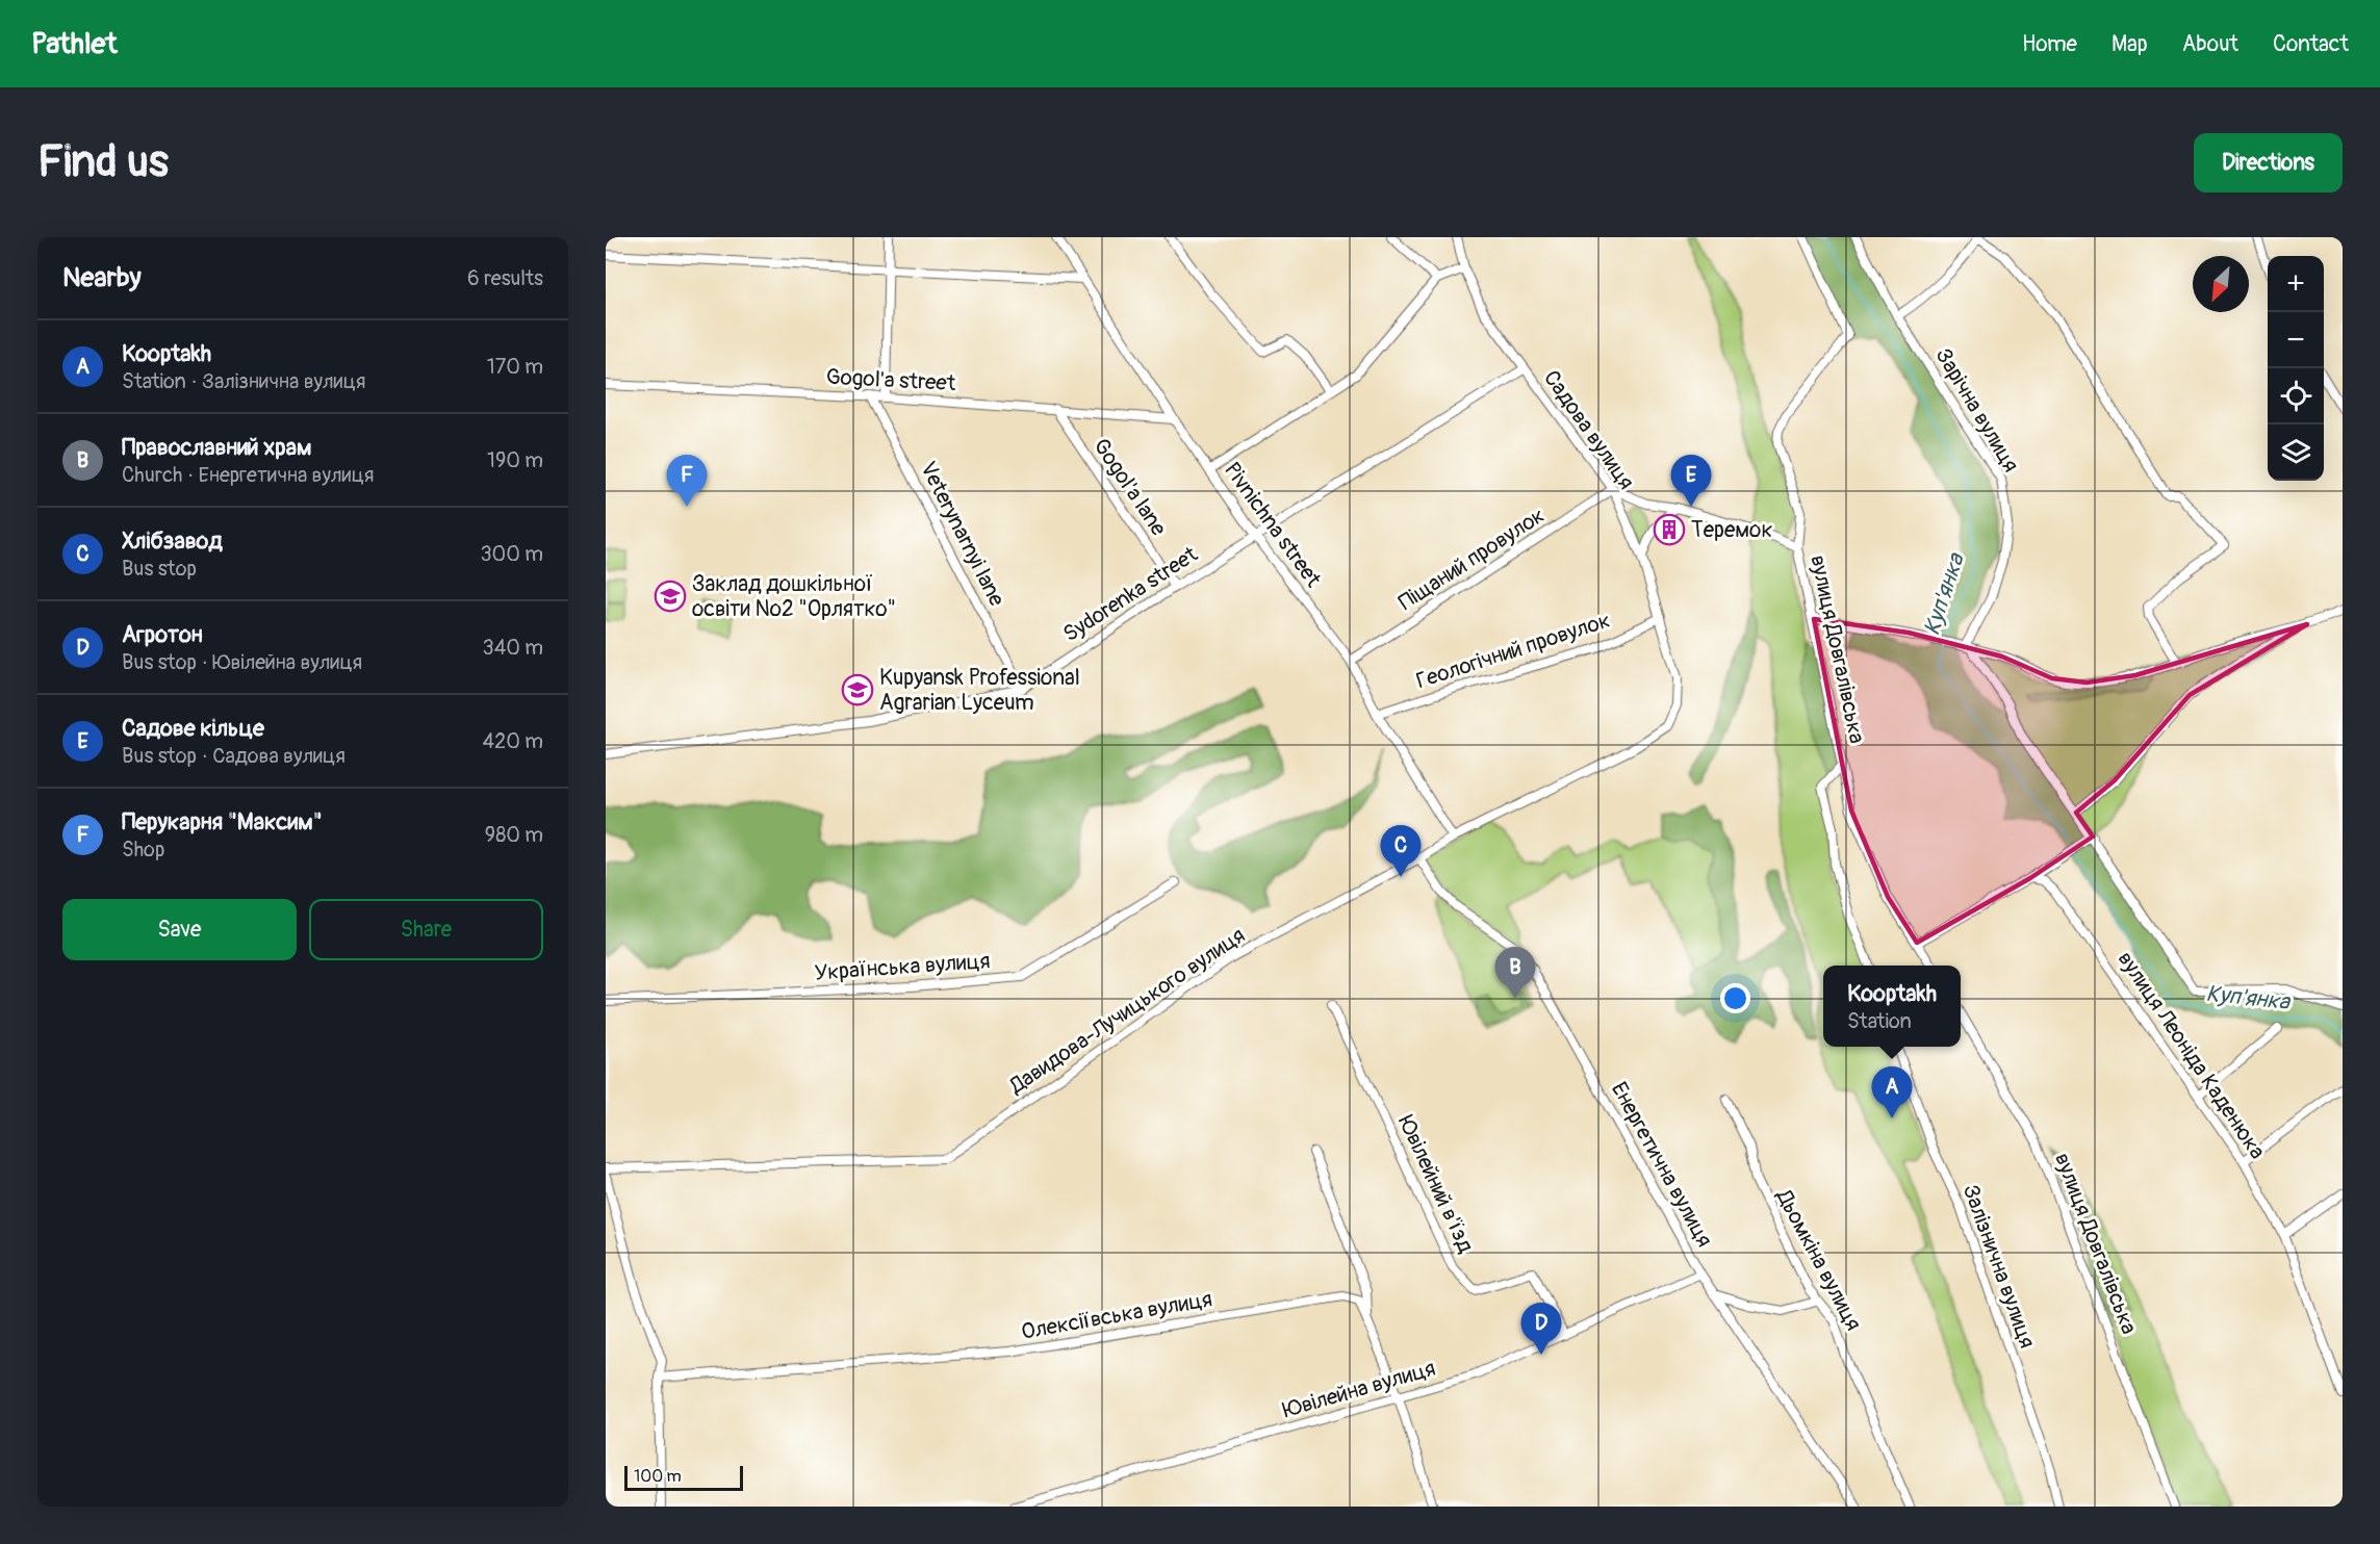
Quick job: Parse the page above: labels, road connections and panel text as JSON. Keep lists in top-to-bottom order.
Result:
{
  "streets": {
    "street": [
      "Gogol'a street",
      "Зарічна вулиця",
      "Садова вулиця",
      "Gogol'a lane",
      "Pivnichna street",
      "Veterynarnyi lane",
      "Піщаний провулок",
      "Sydorenka street",
      "вулиця Довгалівська",
      "Геологічний провулок",
      "Українська вулиця",
      "Давидова-Лучицького вулиця",
      "вулиця Леоніда Каденюка",
      "Енергетична вулиця",
      "Ювілейний в'їзд",
      "Дьомкіна вулиця",
      "Залізнична вулиця",
      "Олексіївська вулиця",
      "Ювілейна вулиця"
    ]
  },
  "crossings": [
    ["Gogol'a street", "Gogol'a lane"],
    ["Gogol'a street", "Pivnichna street"],
    ["Gogol'a street", "Veterynarnyi lane"],
    ["Садова вулиця", "Піщаний провулок"],
    ["Садова вулиця", "Sydorenka street"],
    ["Садова вулиця", "Геологічний провулок"],
    ["Садова вулиця", "Давидова-Лучицького вулиця"],
    ["Gogol'a lane", "Sydorenka street"],
    ["Pivnichna street", "Піщаний провулок"],
    ["Pivnichna street", "Sydorenka street"],
    ["Pivnichna street", "Геологічний провулок"],
    ["Pivnichna street", "Давидова-Лучицького вулиця"],
    ["Veterynarnyi lane", "Sydorenka street"],
    ["Давидова-Лучицького вулиця", "Енергетична вулиця"],
    ["Енергетична вулиця", "Ювілейна вулиця"],
    ["Ювілейний в'їзд", "Ювілейна вулиця"],
    ["Олексіївська вулиця", "Ювілейна вулиця"]
  ],
  "water": ["Куп'янка"],
  "places": {
    "building": ["Теремок"],
    "school or university": ["Заклад дошкільної освіти №2 \"Орлятко\"", "Kupyansk Professional Agrarian Lyceum"]
  },
  "scale_bar": "100 m",
  "north": "bottom left",
  "page": {
    "header": "Pathlet",
    "nav": [
      "Home",
      "Map",
      "About",
      "Contact"
    ],
    "buttons": [
      "Directions",
      ["Save", "Share"]
    ],
    "title": "Find us",
    "heading": ["Nearby", "6 results"],
    "map_buttons": ["+", "−"],
    "list": [
      {
        "mark": "A",
        "name": "Kooptakh",
        "note": "Station · Залізнична вулиця",
        "value": "170 m"
      },
      {
        "mark": "B",
        "name": "Православний храм",
        "note": "Church · Енергетична вулиця",
        "value": "190 m"
      },
      {
        "mark": "C",
        "name": "Хлібзавод",
        "note": "Bus stop",
        "value": "300 m"
      },
      {
        "mark": "D",
        "name": "Агротон",
        "note": "Bus stop · Ювілейна вулиця",
        "value": "340 m"
      },
      {
        "mark": "E",
        "name": "Садове кільце",
        "note": "Bus stop · Садова вулиця",
        "value": "420 m"
      },
      {
        "mark": "F",
        "name": "Перукарня \"Максим\"",
        "note": "Shop",
        "value": "980 m"
      }
    ],
    "pins": [
      "E",
      "F",
      "C",
      "B",
      "A",
      "D"
    ],
    "popup": ["Kooptakh", "Station"],
    "scale": "100 m"
  }
}
